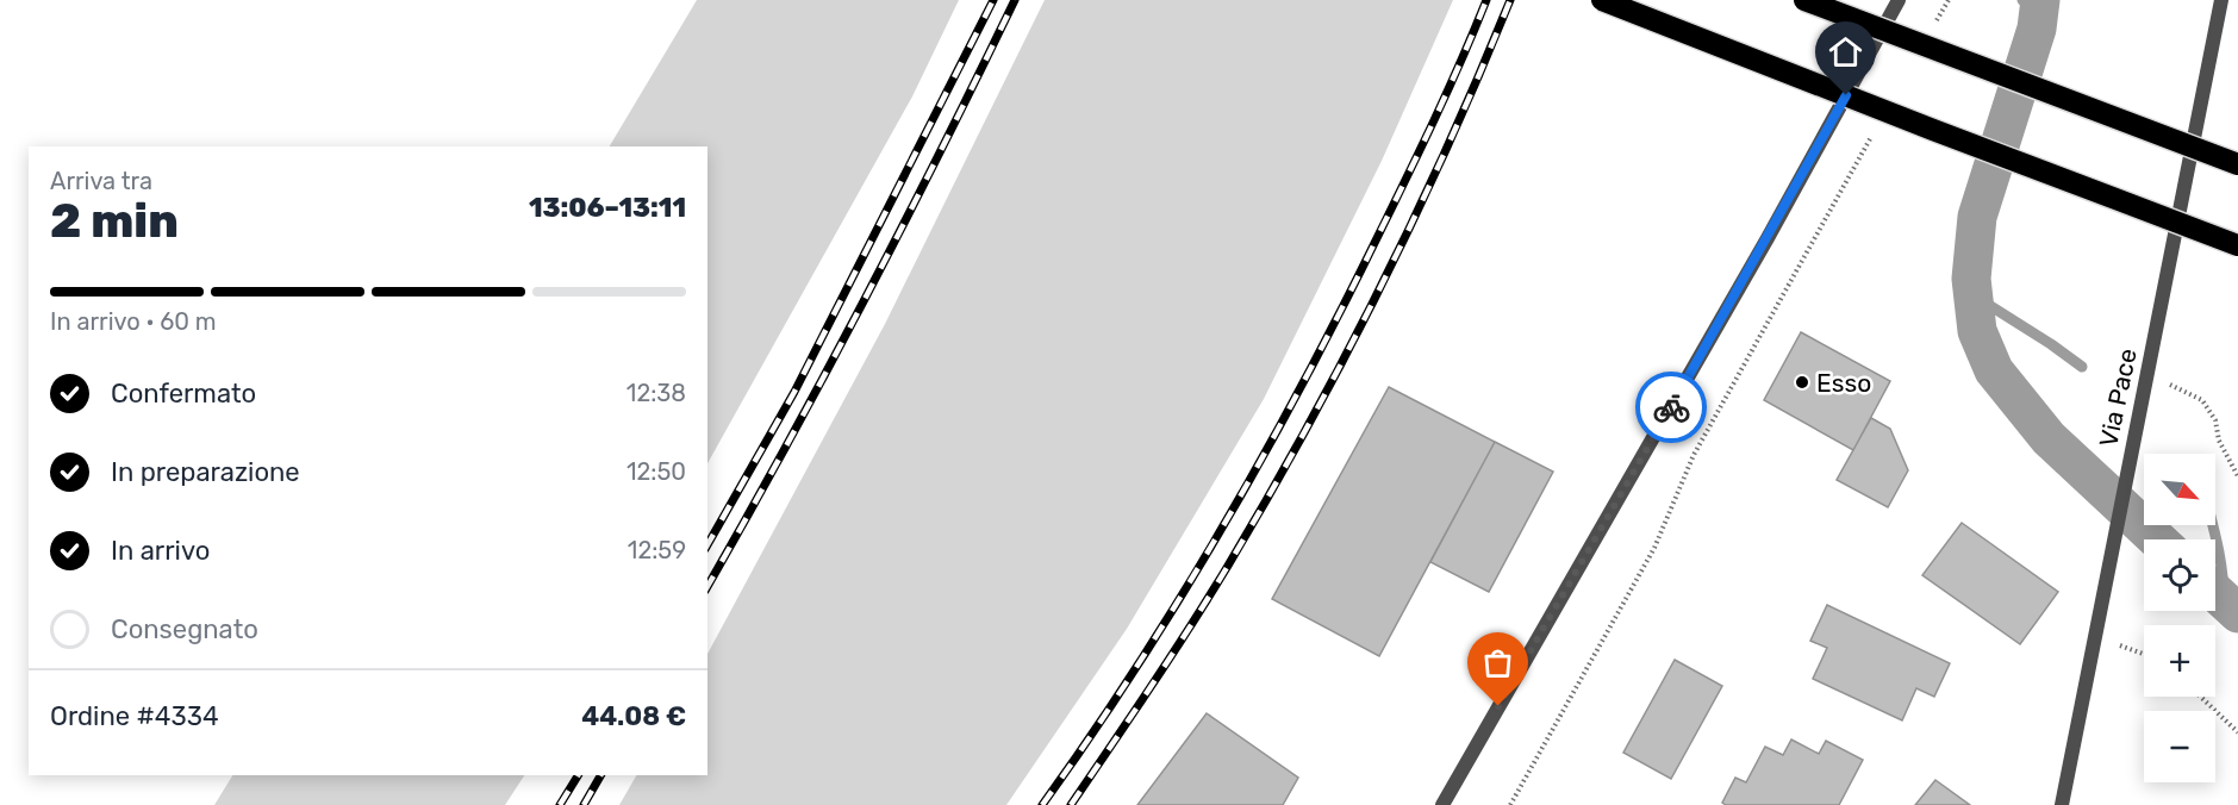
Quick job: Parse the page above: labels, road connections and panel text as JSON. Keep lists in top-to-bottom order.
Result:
{
  "streets": {
    "street": ["Via Pace"]
  },
  "places": ["Esso"],
  "north": "bottom right",
  "page": {
    "heading": ["2 min", "Arriva tra", "13:06–13:11"],
    "panel": ["Ordine #4334", "44.08 €"],
    "bar": "In arrivo · 60 m",
    "list": [
      ["Confermato", "12:38"],
      ["In preparazione", "12:50"],
      ["In arrivo", "12:59"],
      "Consegnato"
    ],
    "map_buttons": ["+", "−"]
  }
}
